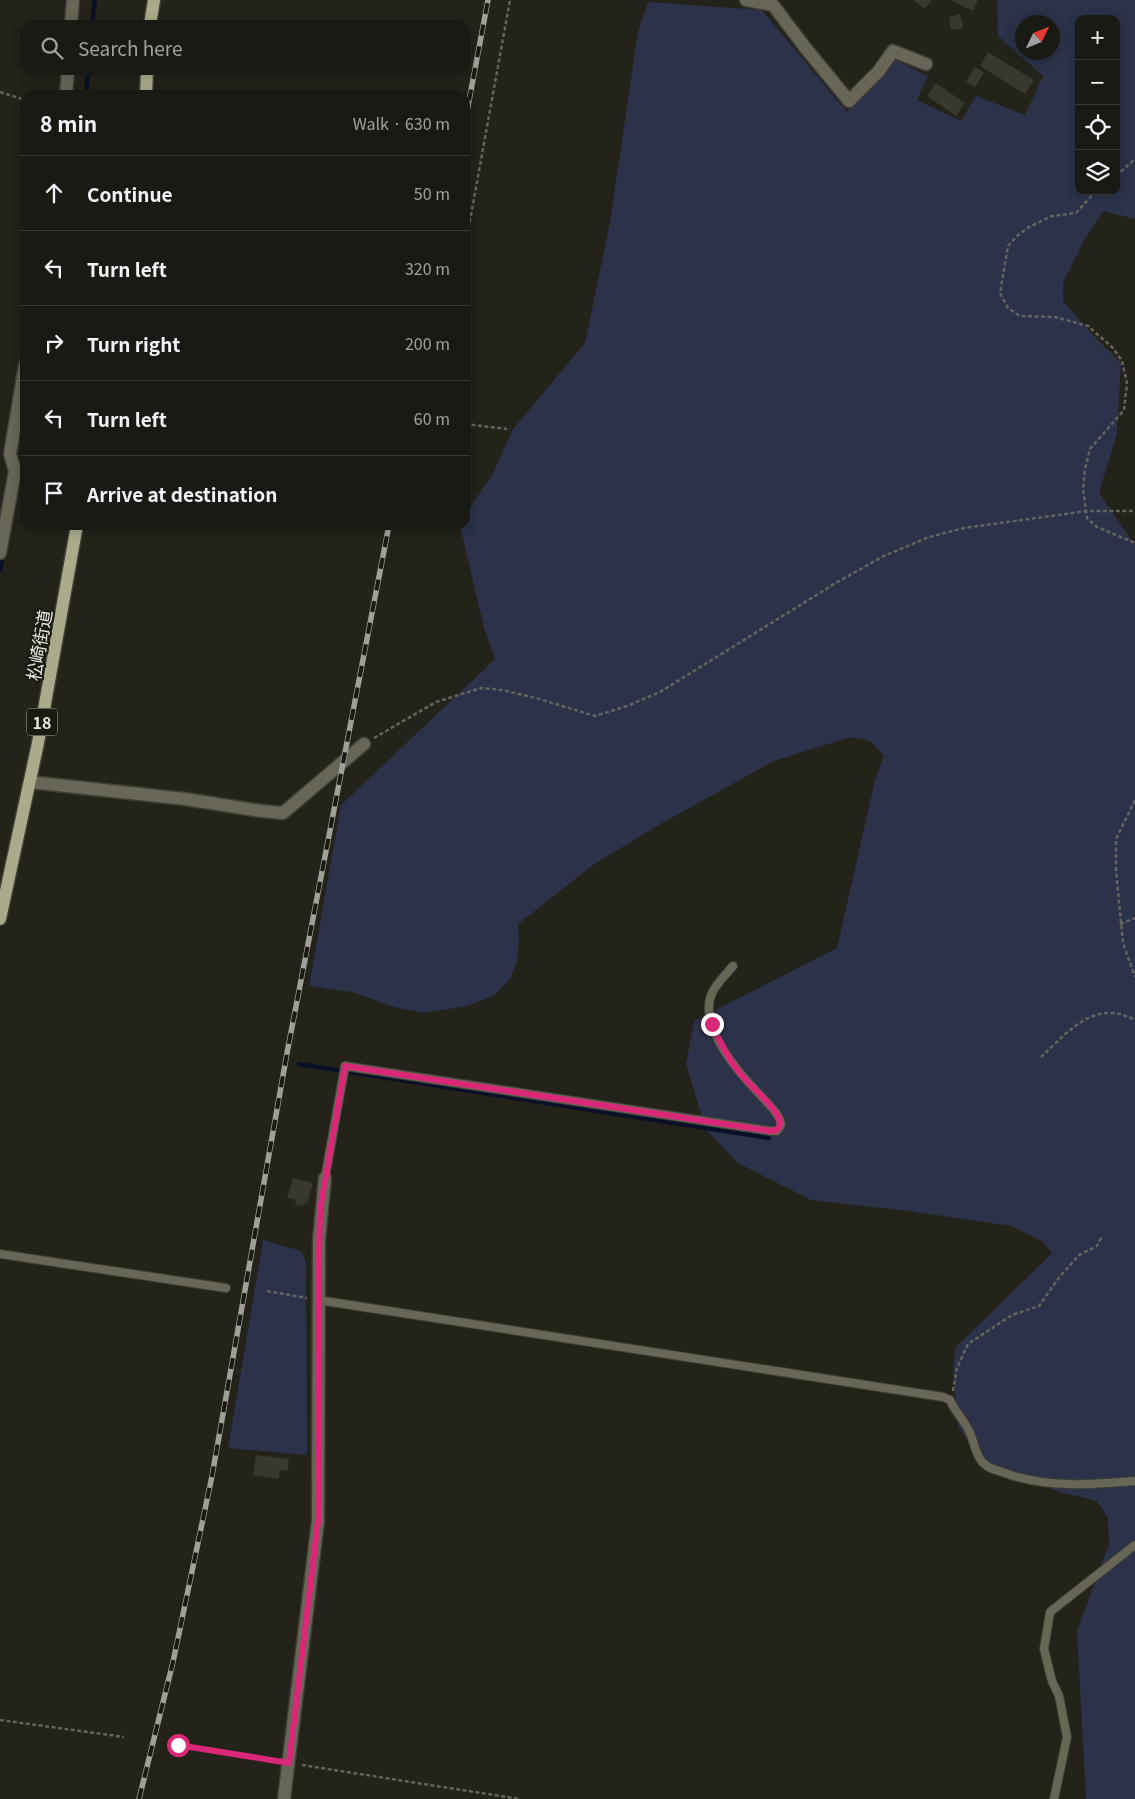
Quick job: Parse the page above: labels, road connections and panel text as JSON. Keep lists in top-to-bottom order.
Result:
{
  "streets": {
    "main road": ["松崎街道", "18"]
  },
  "north": "top right",
  "page": {
    "map_buttons": ["+", "−"],
    "search": "Search here",
    "heading": ["8 min", "Walk · 630 m"],
    "list": [
      ["Continue", "50 m"],
      ["Turn left", "320 m"],
      ["Turn right", "200 m"],
      ["Turn left", "60 m"],
      "Arrive at destination"
    ]
  }
}
